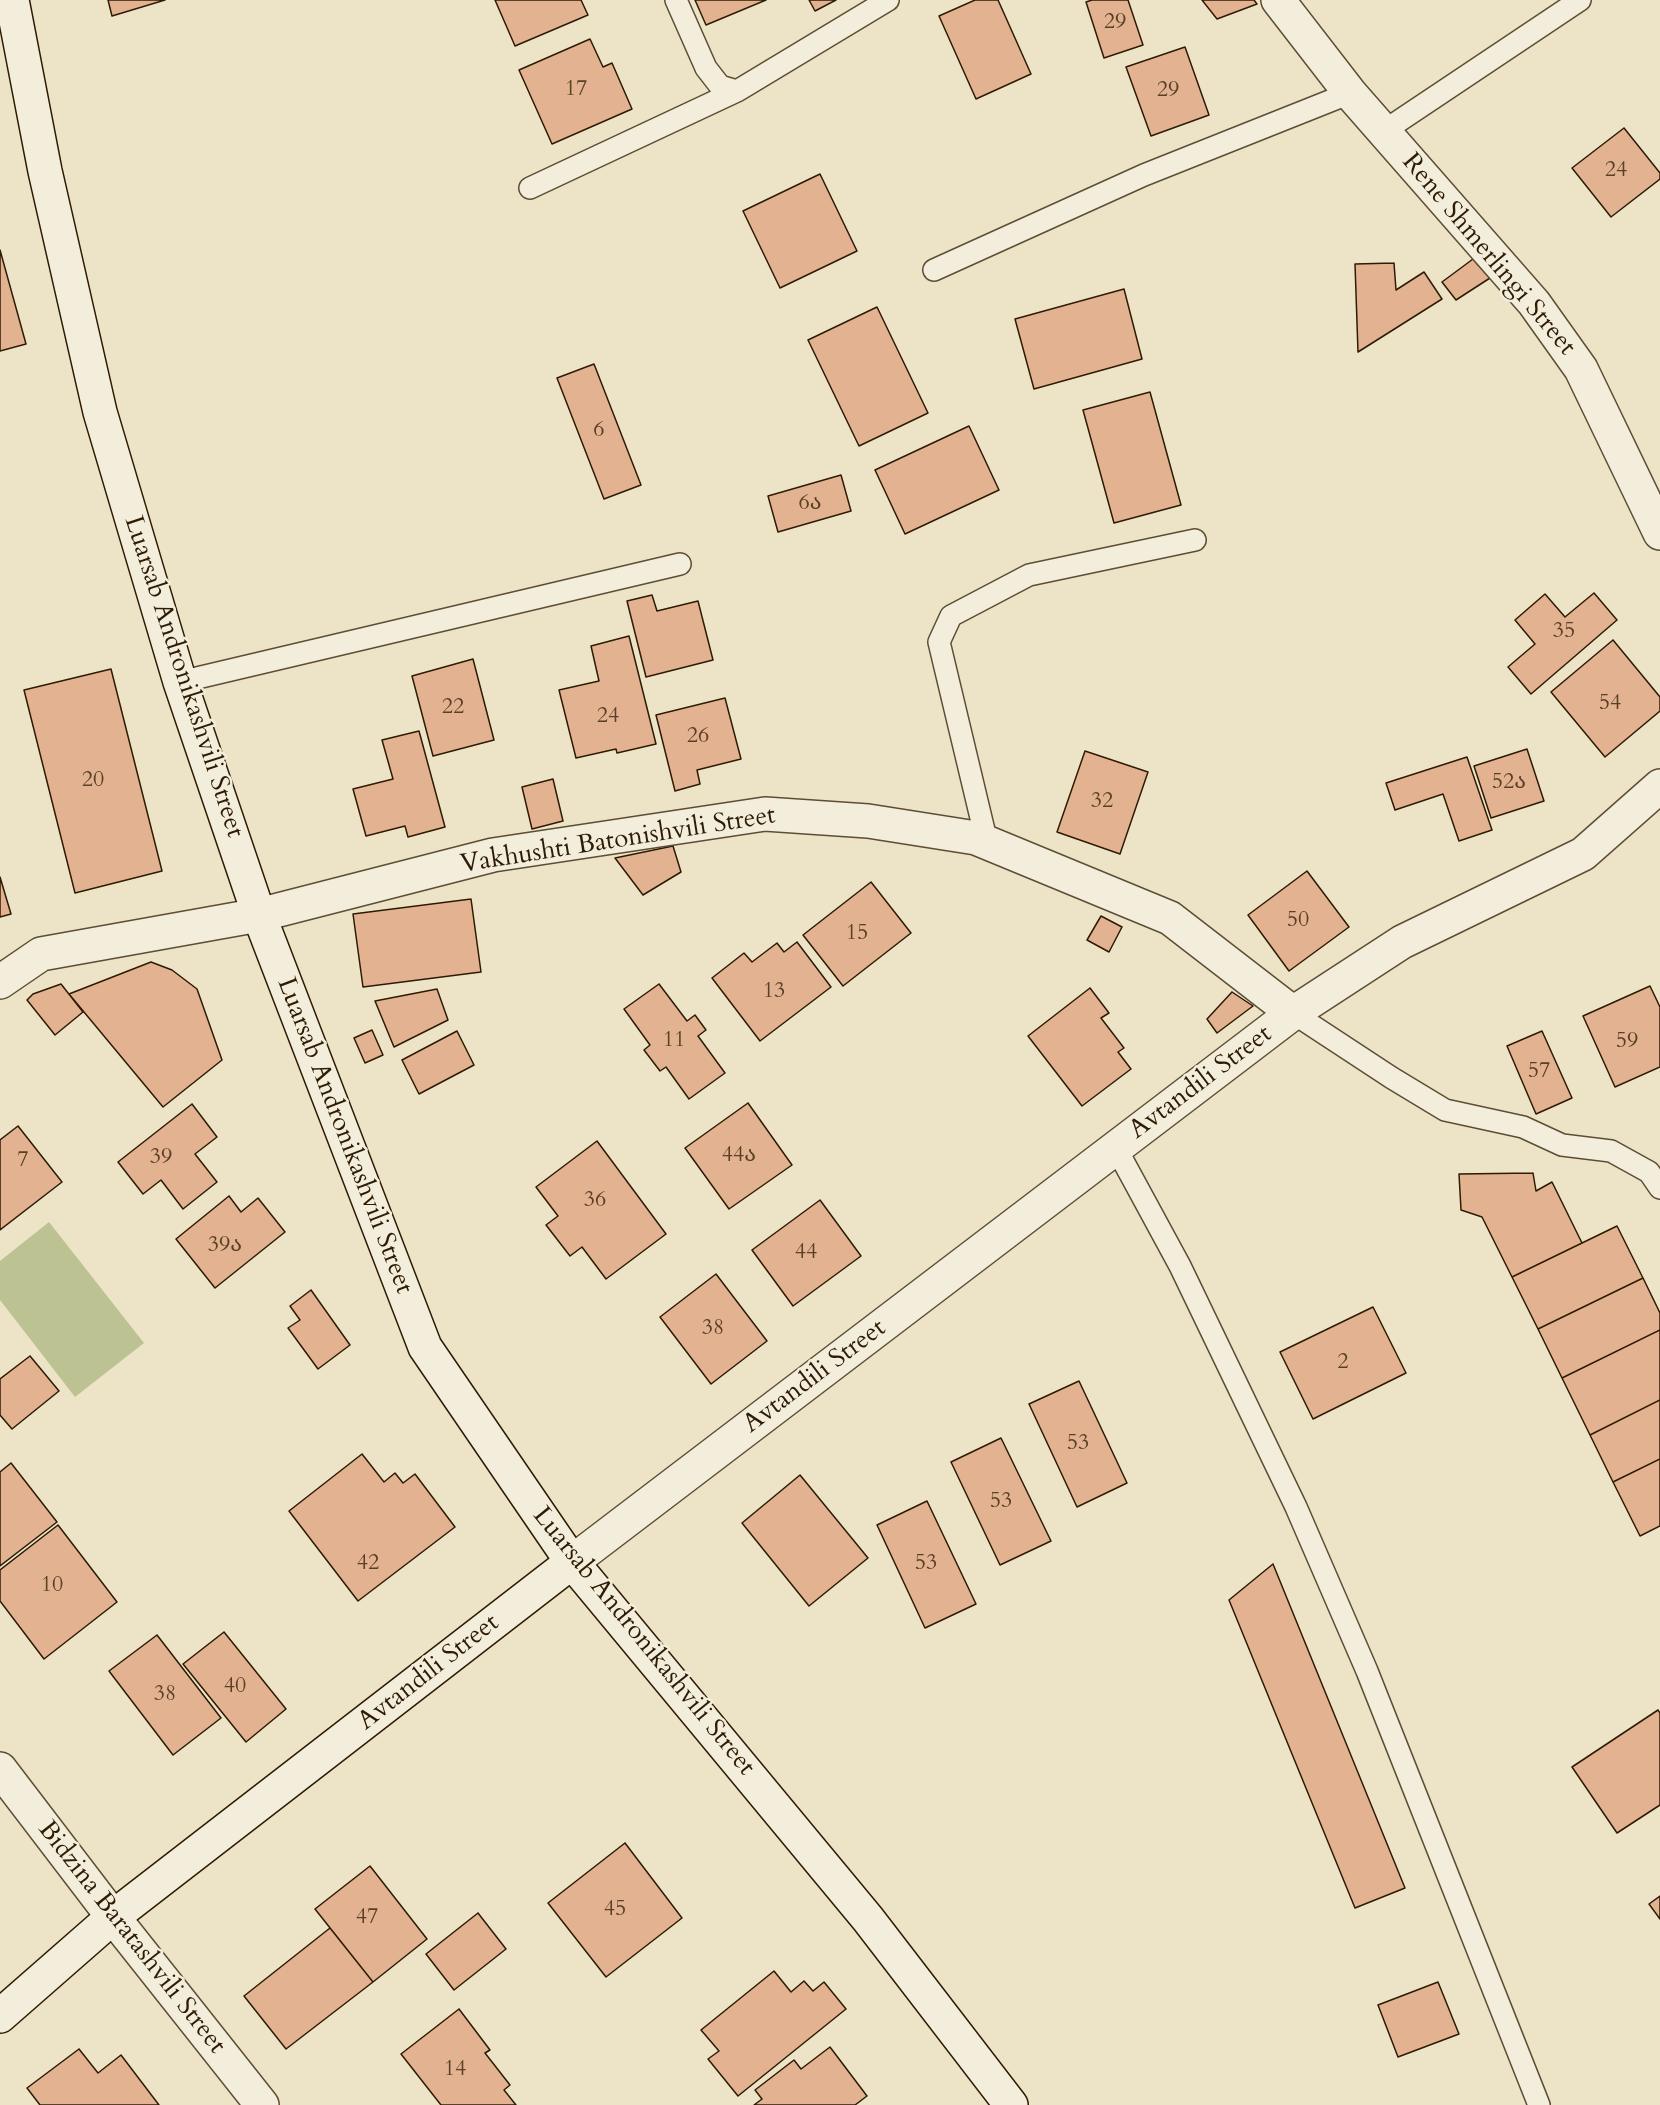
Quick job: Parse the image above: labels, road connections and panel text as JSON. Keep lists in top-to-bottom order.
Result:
{
  "streets": {
    "street": [
      "Rene Shmerlingi Street",
      "Luarsab Andronikashvili Street",
      "Vakhushti Batonishvili Street",
      "Avtandili Street",
      "Bidzina Baratashvili Street"
    ]
  },
  "crossings": [
    ["Luarsab Andronikashvili Street", "Vakhushti Batonishvili Street"],
    ["Luarsab Andronikashvili Street", "Avtandili Street"],
    ["Vakhushti Batonishvili Street", "Avtandili Street"],
    ["Avtandili Street", "Bidzina Baratashvili Street"]
  ],
  "house_numbers": [
    "29",
    "17",
    "29",
    "24",
    "6",
    "6ა",
    "35",
    "54",
    "22",
    "24",
    "26",
    "20",
    "52ა",
    "32",
    "50",
    "15",
    "13",
    "11",
    "59",
    "57",
    "44ა",
    "39",
    "7",
    "36",
    "39ა",
    "44",
    "38",
    "2",
    "53",
    "53",
    "42",
    "53",
    "10",
    "40",
    "38",
    "45",
    "47",
    "14"
  ]
}
